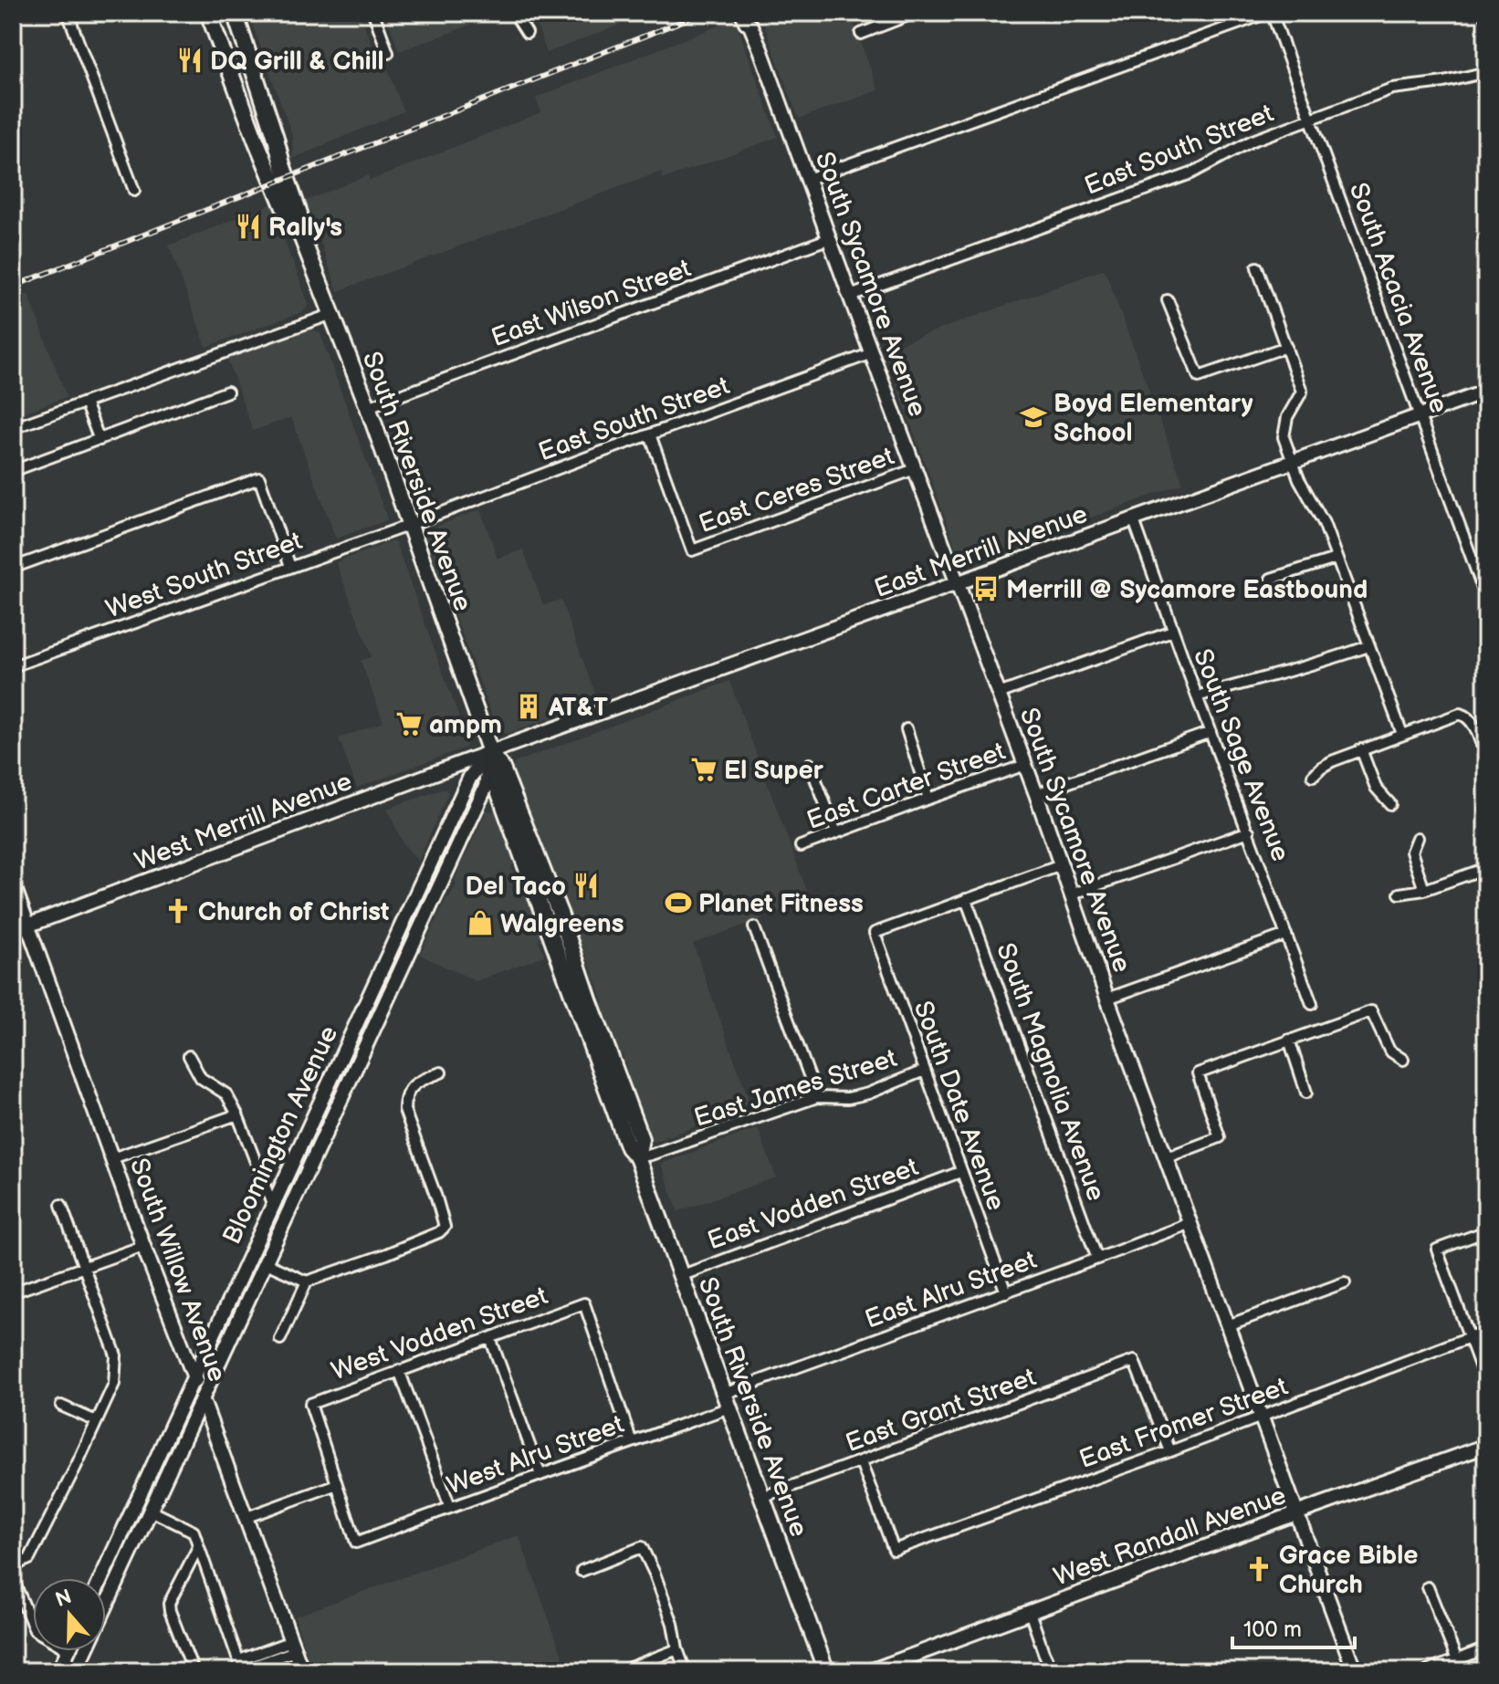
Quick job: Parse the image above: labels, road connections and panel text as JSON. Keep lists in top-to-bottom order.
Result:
{
  "streets": {
    "main road": [
      "South Sycamore Avenue",
      "South Riverside Avenue",
      "East Merrill Avenue",
      "West Merrill Avenue",
      "Bloomington Avenue",
      "South Willow Avenue",
      "West Randall Avenue"
    ],
    "street": [
      "East South Street",
      "South Acacia Avenue",
      "East Wilson Street",
      "East Ceres Street",
      "West South Street",
      "South Sage Avenue",
      "East Carter Street",
      "South Magnolia Avenue",
      "East James Street",
      "South Date Avenue",
      "East Vodden Street",
      "East Alru Street",
      "West Vodden Street",
      "East Grant Street",
      "East Fromer Street",
      "West Alru Street"
    ]
  },
  "crossings": [
    ["East South Street", "South Sycamore Avenue"],
    ["East South Street", "South Acacia Avenue"],
    ["East South Street", "South Riverside Avenue"],
    ["East South Street", "East Ceres Street"],
    ["East South Street", "West South Street"],
    ["South Sycamore Avenue", "East Wilson Street"],
    ["South Sycamore Avenue", "East Ceres Street"],
    ["South Sycamore Avenue", "East Merrill Avenue"],
    ["South Sycamore Avenue", "East Carter Street"],
    ["South Sycamore Avenue", "East Alru Street"],
    ["South Sycamore Avenue", "East Fromer Street"],
    ["South Sycamore Avenue", "West Randall Avenue"],
    ["South Acacia Avenue", "East Merrill Avenue"],
    ["East Wilson Street", "South Riverside Avenue"],
    ["South Riverside Avenue", "East Merrill Avenue"],
    ["South Riverside Avenue", "West South Street"],
    ["South Riverside Avenue", "West Merrill Avenue"],
    ["South Riverside Avenue", "East James Street"],
    ["South Riverside Avenue", "Bloomington Avenue"],
    ["South Riverside Avenue", "East Vodden Street"],
    ["South Riverside Avenue", "East Alru Street"],
    ["South Riverside Avenue", "East Grant Street"],
    ["South Riverside Avenue", "West Alru Street"],
    ["East Merrill Avenue", "South Sage Avenue"],
    ["East Merrill Avenue", "West Merrill Avenue"],
    ["East Merrill Avenue", "Bloomington Avenue"],
    ["West Merrill Avenue", "Bloomington Avenue"],
    ["West Merrill Avenue", "South Willow Avenue"],
    ["South Magnolia Avenue", "South Date Avenue"],
    ["South Magnolia Avenue", "East Alru Street"],
    ["East James Street", "South Date Avenue"],
    ["South Date Avenue", "East Vodden Street"],
    ["South Date Avenue", "East Alru Street"],
    ["Bloomington Avenue", "South Willow Avenue"],
    ["East Alru Street", "West Alru Street"],
    ["West Vodden Street", "West Alru Street"],
    ["East Grant Street", "East Fromer Street"]
  ],
  "places": {
    "restaurant": ["DQ Grill & Chill", "Rally's", "Del Taco"],
    "school or university": ["Boyd Elementary School"],
    "bus stop": ["Merrill @ Sycamore Eastbound"],
    "building": ["AT&T"],
    "supermarket": ["ampm", "El Super"],
    "sports": ["Planet Fitness"],
    "church": ["Church of Christ", "Grace Bible Church"],
    "shop": ["Walgreens"]
  },
  "scale_bar": "100 m",
  "north": "top"
}
